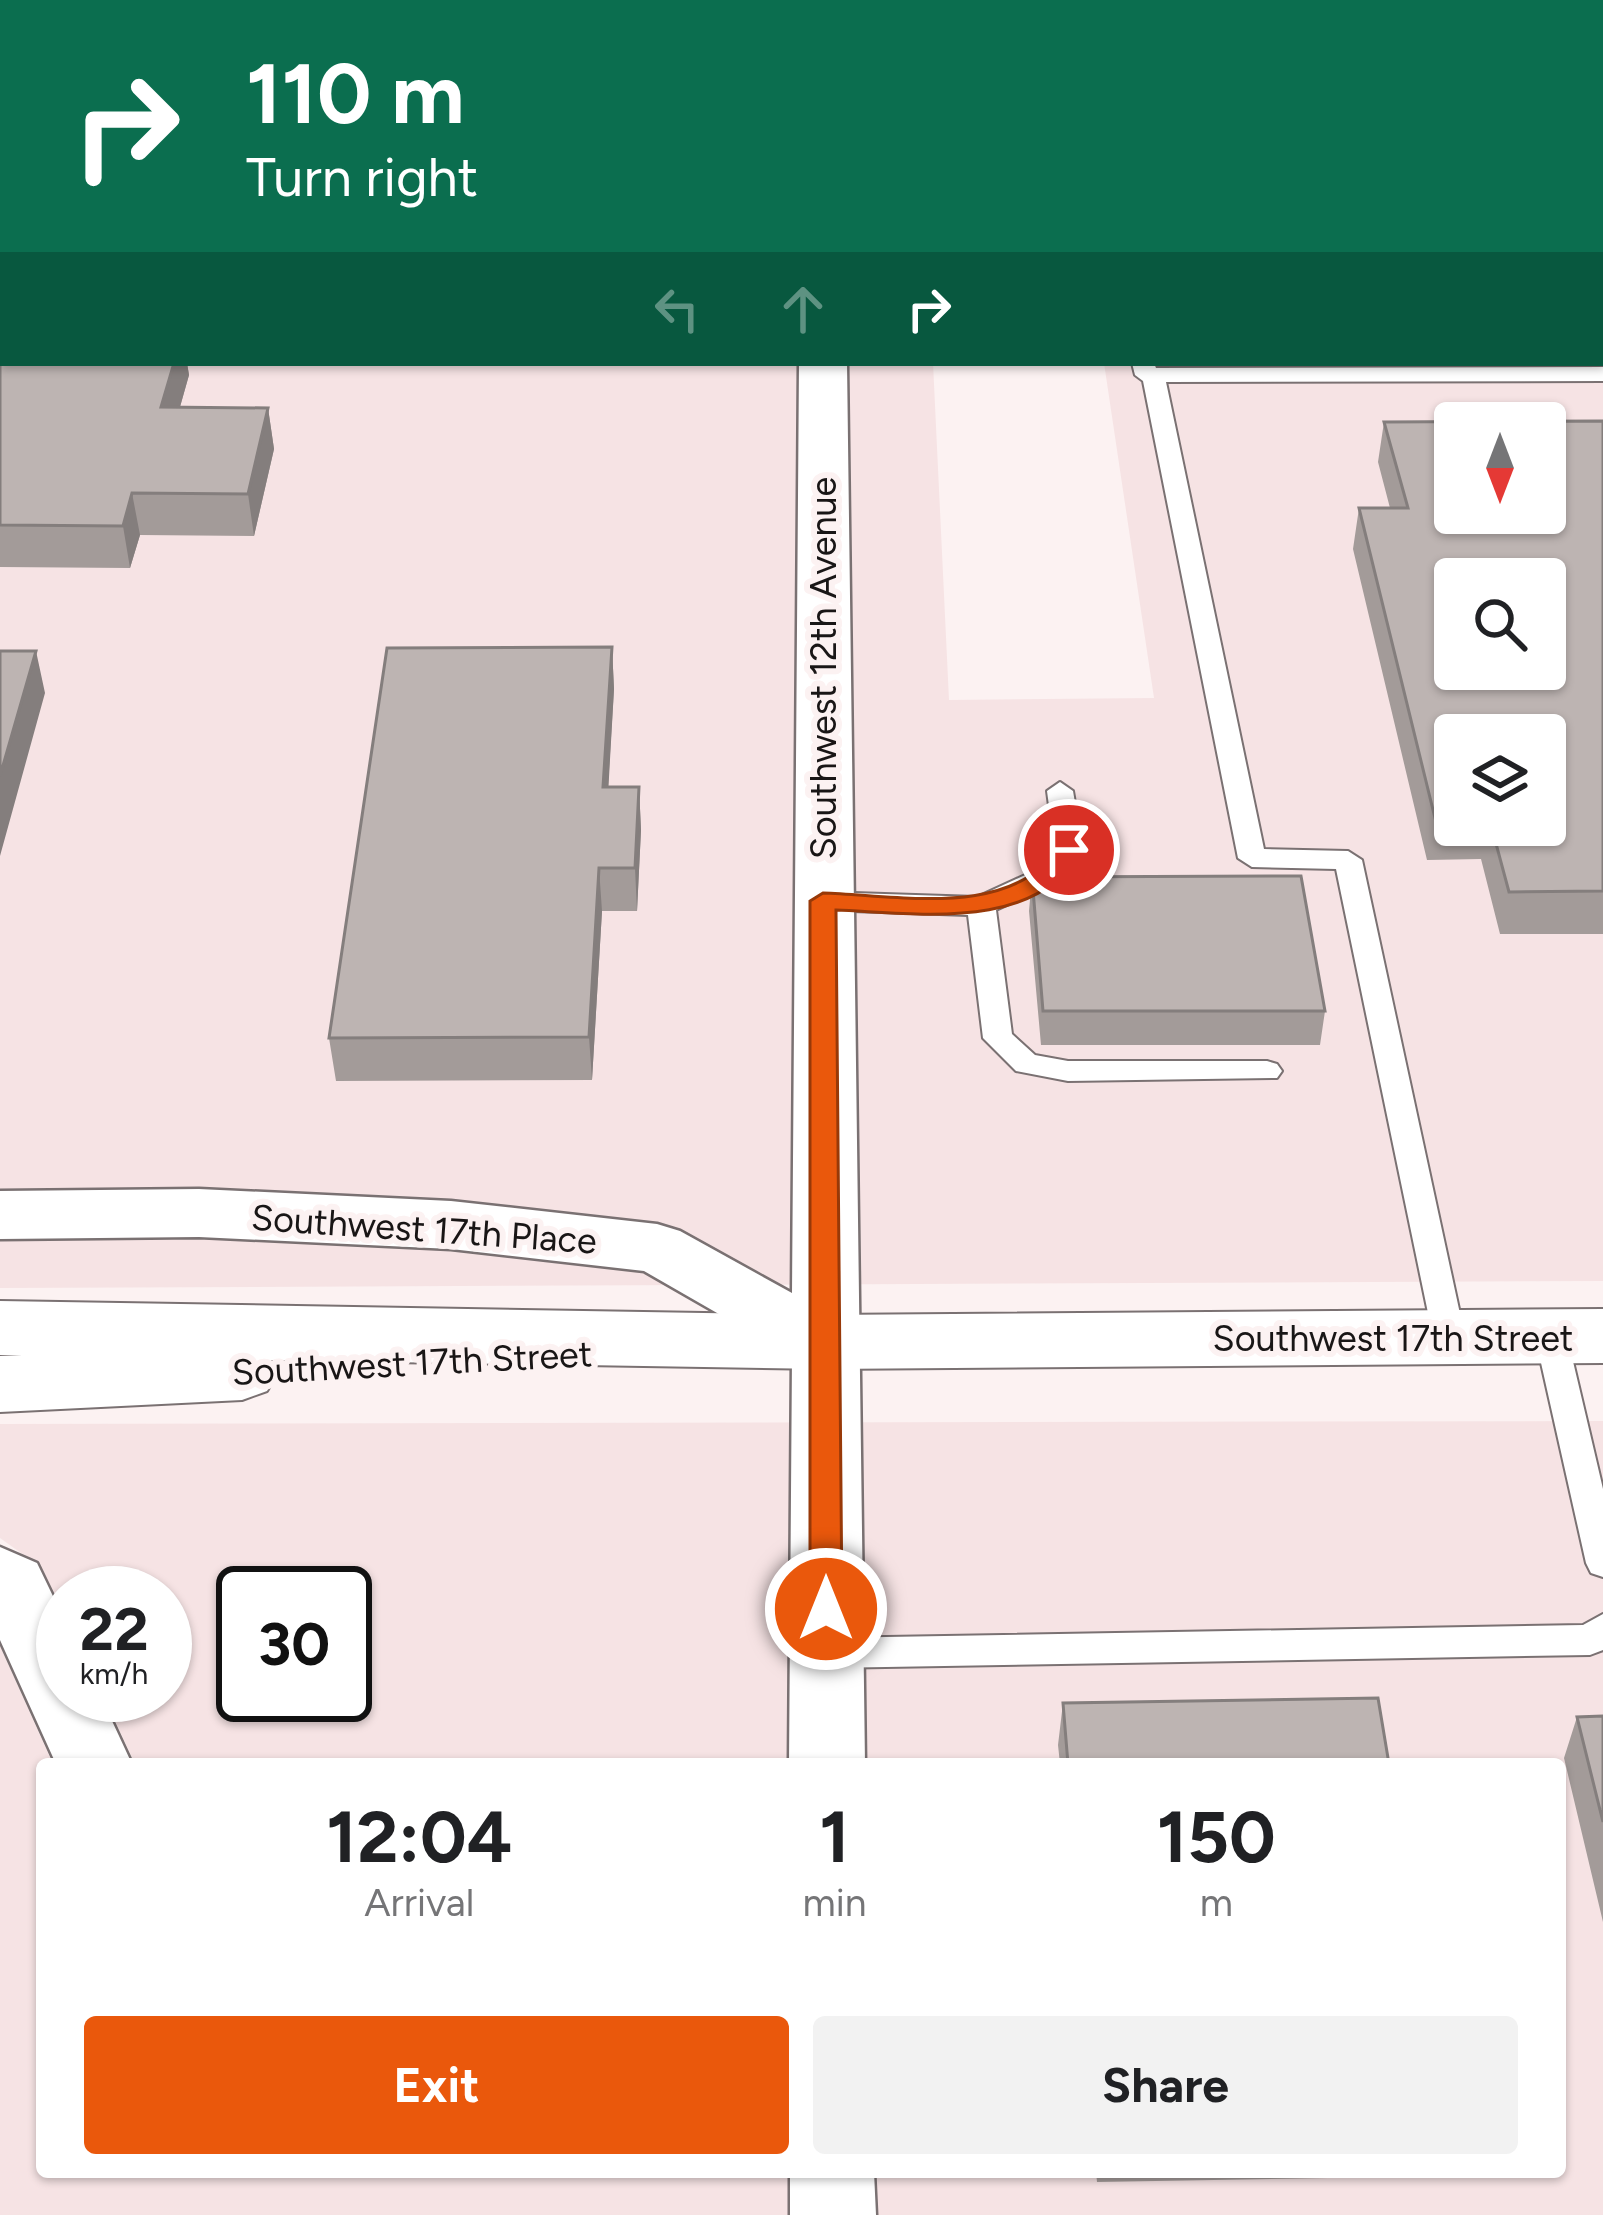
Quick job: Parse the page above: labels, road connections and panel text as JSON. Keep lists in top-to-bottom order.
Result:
{
  "streets": {
    "main road": ["Southwest 17th Street"],
    "street": ["Southwest 12th Avenue", "Southwest 17th Place"]
  },
  "crossings": [
    ["Southwest 12th Avenue", "Southwest 17th Place"],
    ["Southwest 12th Avenue", "Southwest 17th Street"],
    ["Southwest 17th Place", "Southwest 17th Street"]
  ],
  "north": "bottom",
  "page": {
    "turn": ["110 m", "Turn right"],
    "speed": "22 km/h",
    "limit": "30",
    "eta": [
      "12:04",
      "Arrival",
      "1",
      "min",
      "150",
      "m"
    ],
    "buttons": ["Exit", "Share"]
  }
}
